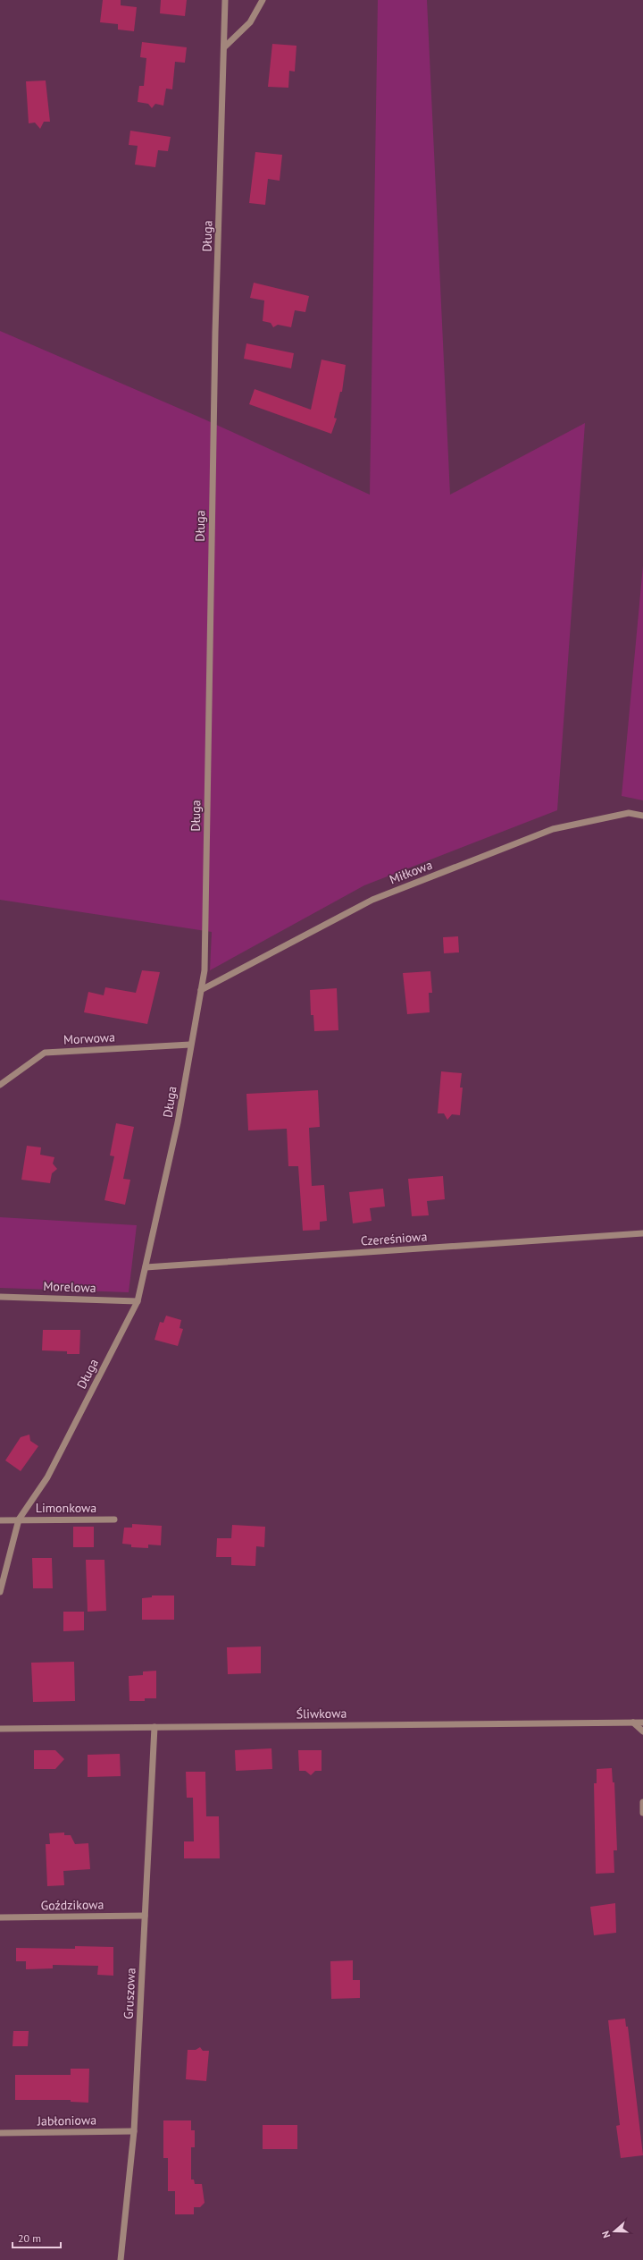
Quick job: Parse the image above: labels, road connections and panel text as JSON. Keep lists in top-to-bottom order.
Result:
{
  "streets": {
    "street": [
      "Długa",
      "Miłkowa",
      "Morwowa",
      "Czereśniowa",
      "Morelowa",
      "Limonkowa",
      "Śliwkowa",
      "Goździkowa",
      "Gruszowa",
      "Jabłoniowa"
    ]
  },
  "crossings": [
    ["Długa", "Miłkowa"],
    ["Długa", "Morwowa"],
    ["Długa", "Czereśniowa"],
    ["Długa", "Morelowa"],
    ["Długa", "Limonkowa"],
    ["Śliwkowa", "Gruszowa"],
    ["Goździkowa", "Gruszowa"],
    ["Gruszowa", "Jabłoniowa"]
  ],
  "scale_bar": "20 m",
  "north": "left"
}
